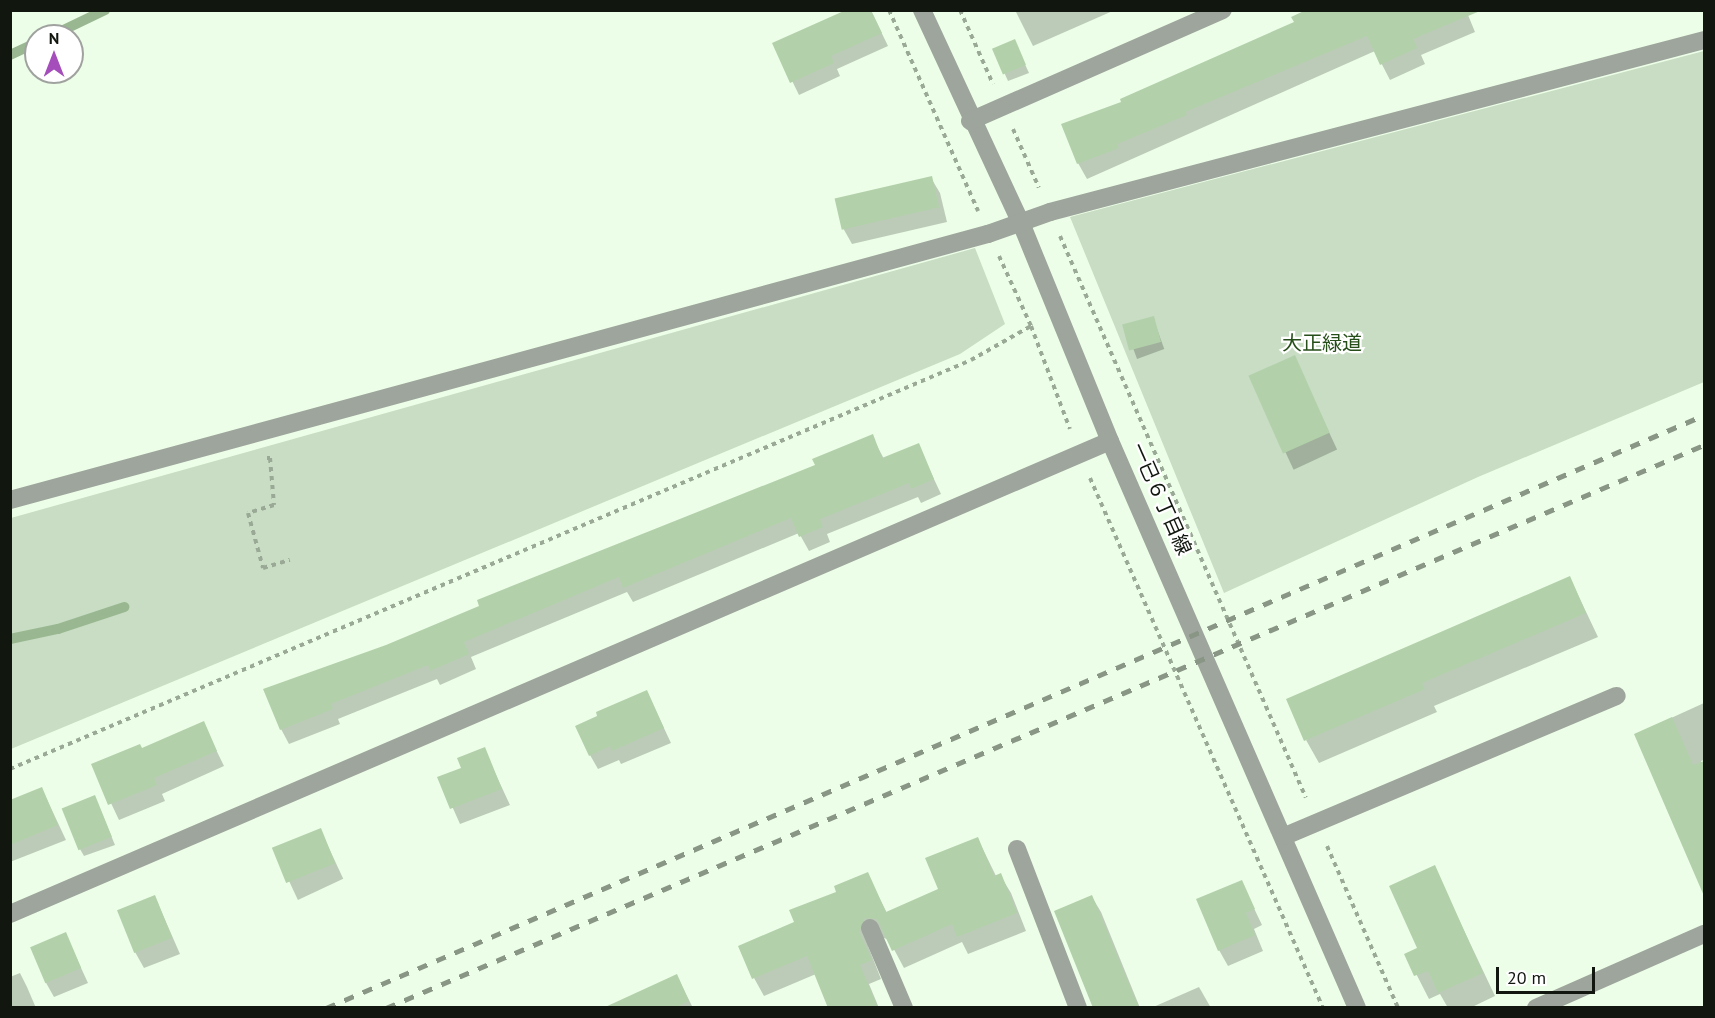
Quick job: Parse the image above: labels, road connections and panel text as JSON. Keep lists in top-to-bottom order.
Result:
{
  "streets": {
    "street": ["一已６丁目線"]
  },
  "parks": ["大正緑道"],
  "scale_bar": "20 m",
  "north": "top"
}
